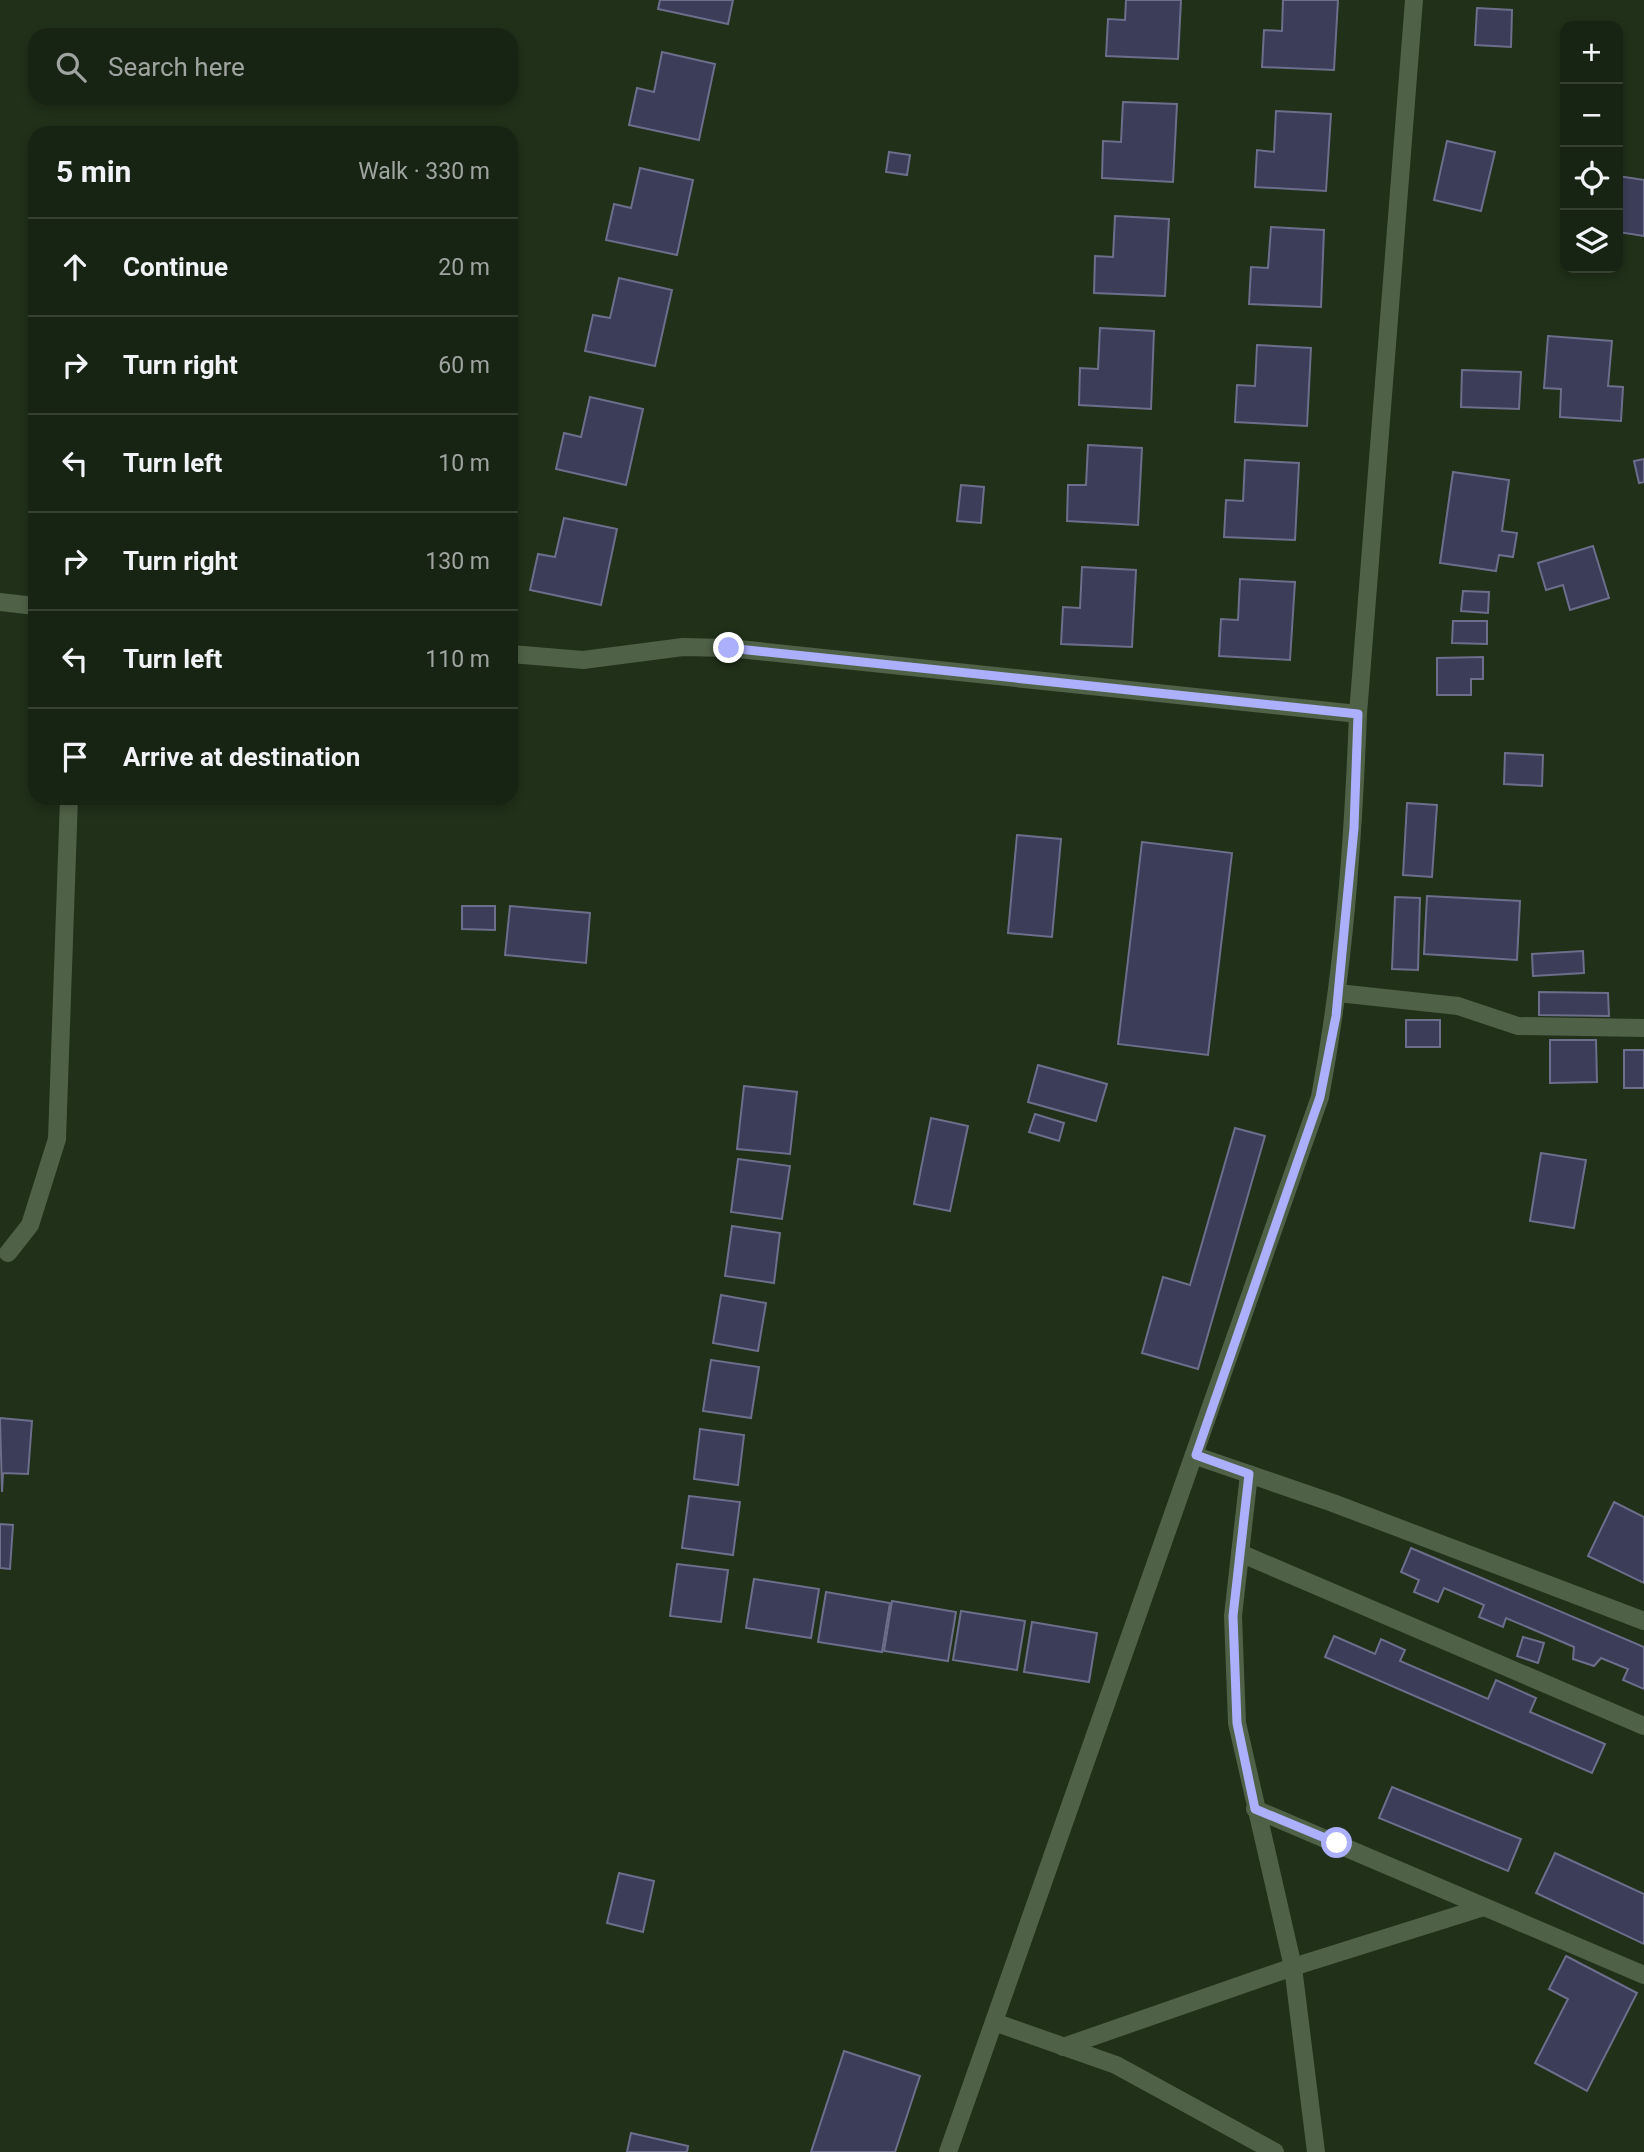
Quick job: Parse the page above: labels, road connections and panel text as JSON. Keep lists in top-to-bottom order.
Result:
{
  "page": {
    "map_buttons": ["+", "−"],
    "search": "Search here",
    "heading": ["5 min", "Walk · 330 m"],
    "list": [
      ["Continue", "20 m"],
      ["Turn right", "60 m"],
      ["Turn left", "10 m"],
      ["Turn right", "130 m"],
      ["Turn left", "110 m"],
      "Arrive at destination"
    ]
  }
}
